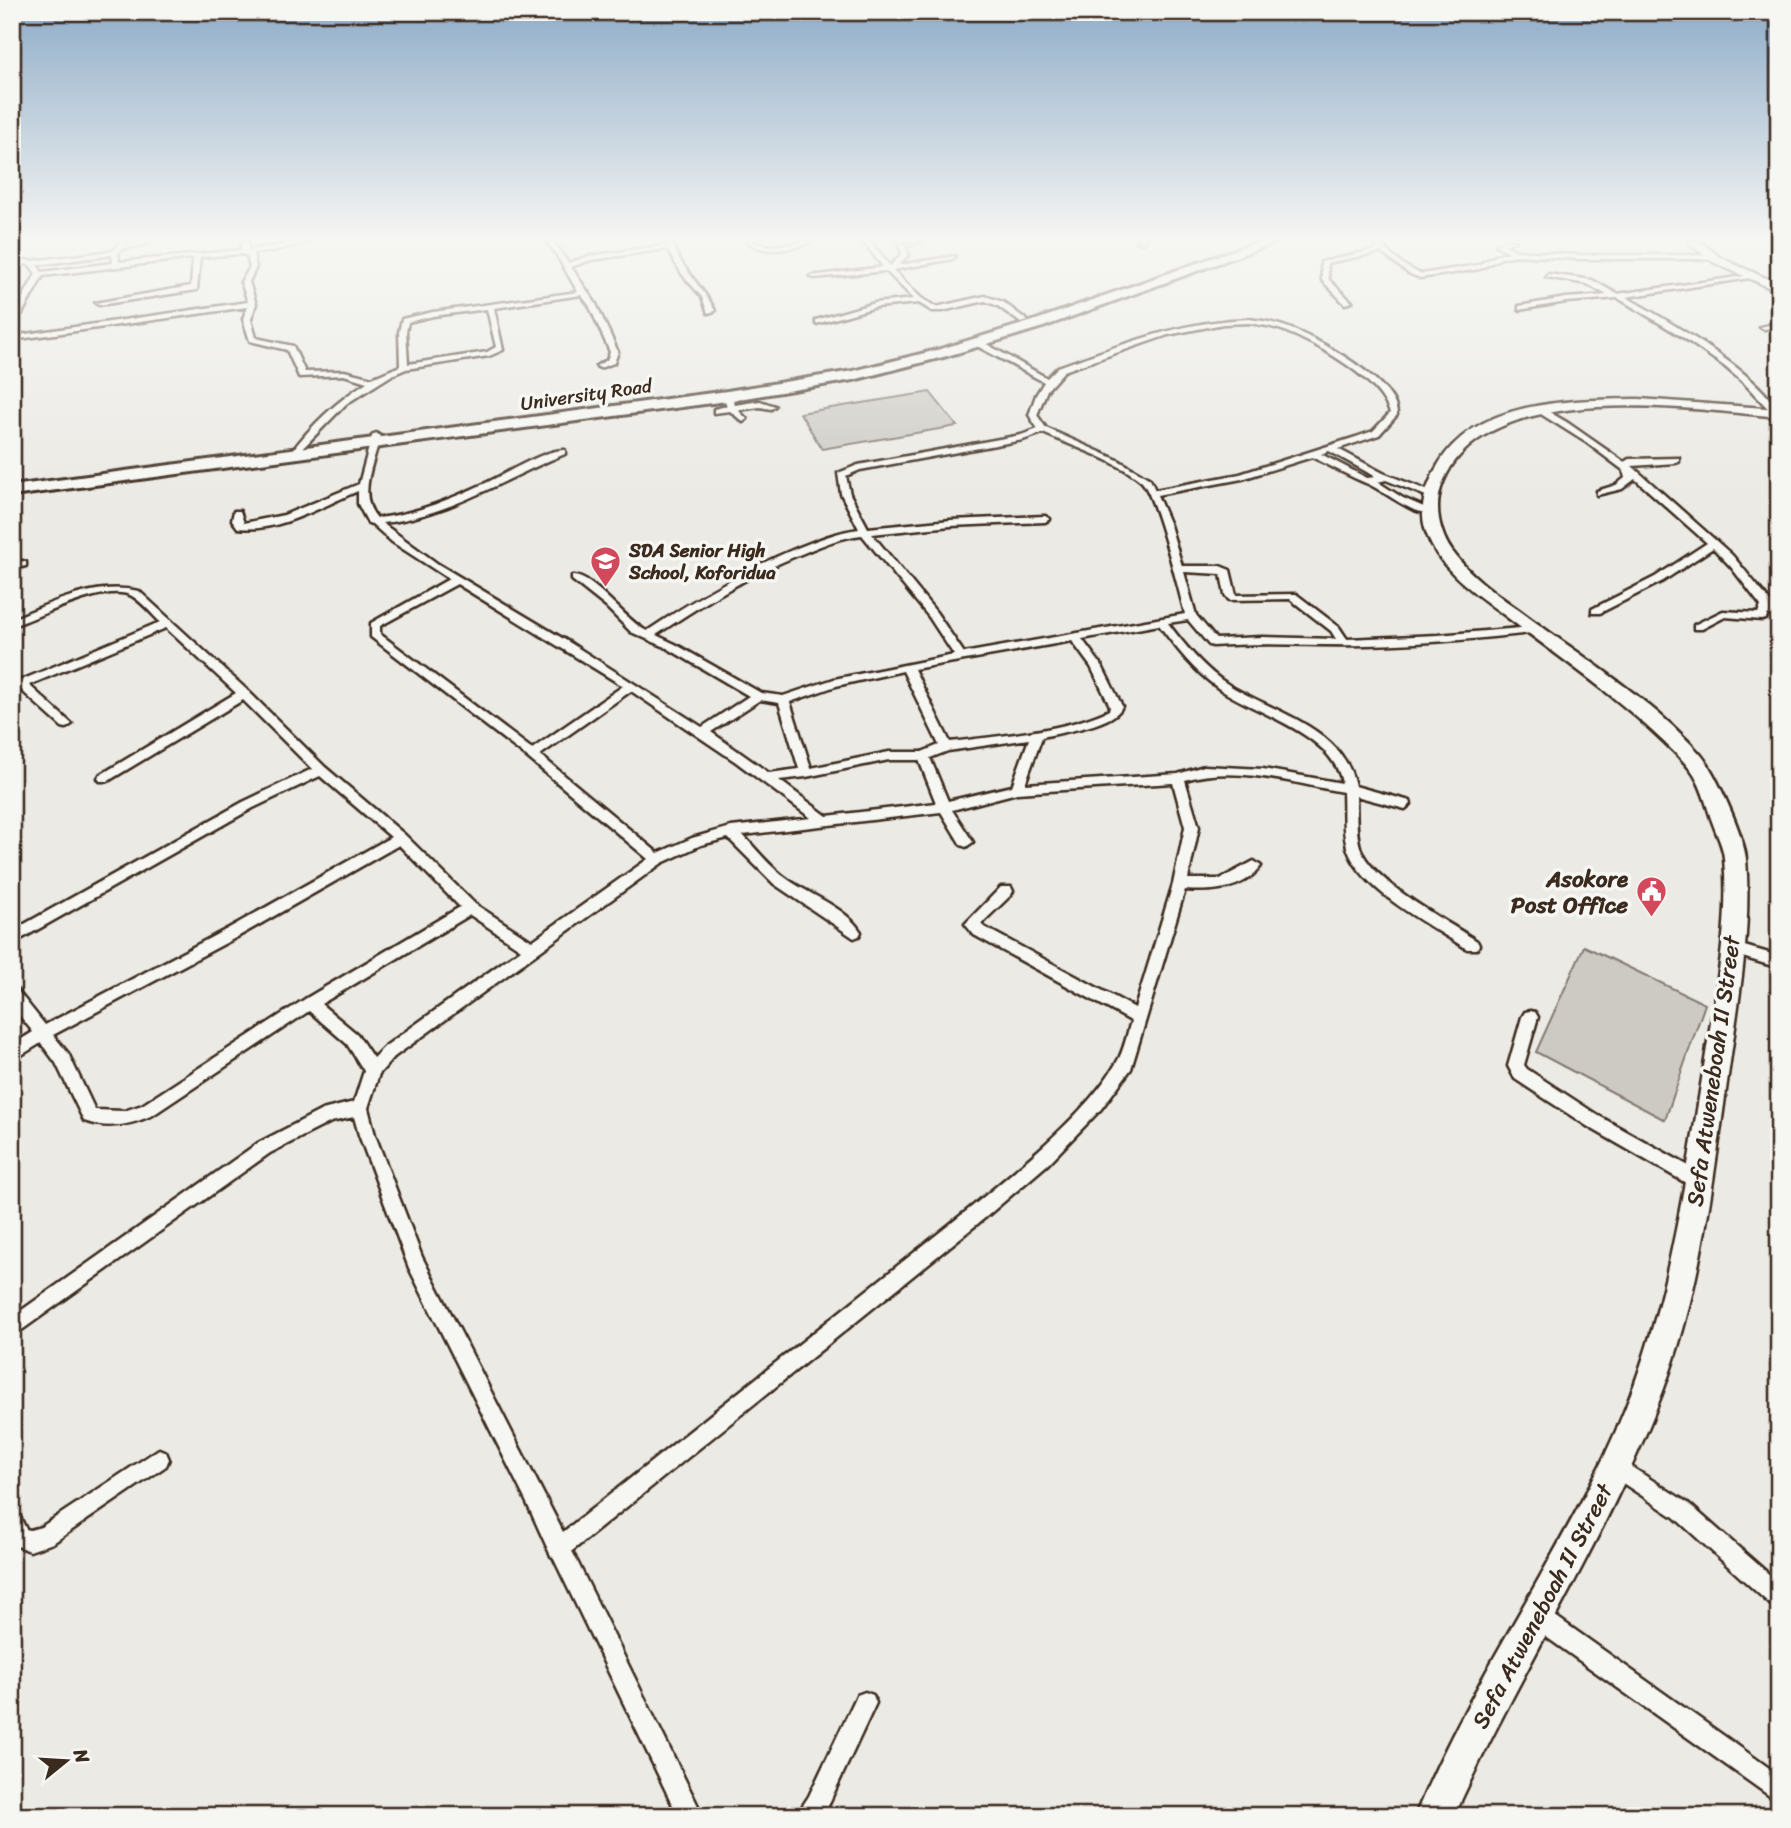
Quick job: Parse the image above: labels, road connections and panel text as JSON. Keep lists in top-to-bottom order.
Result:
{
  "streets": {
    "highway": ["University Road"],
    "main road": ["Sefa Atweneboah II Street"]
  },
  "places": {
    "school or university": ["SDA Senior High School, Koforidua"],
    "public building": ["Asokore Post Office"]
  },
  "north": "right"
}
